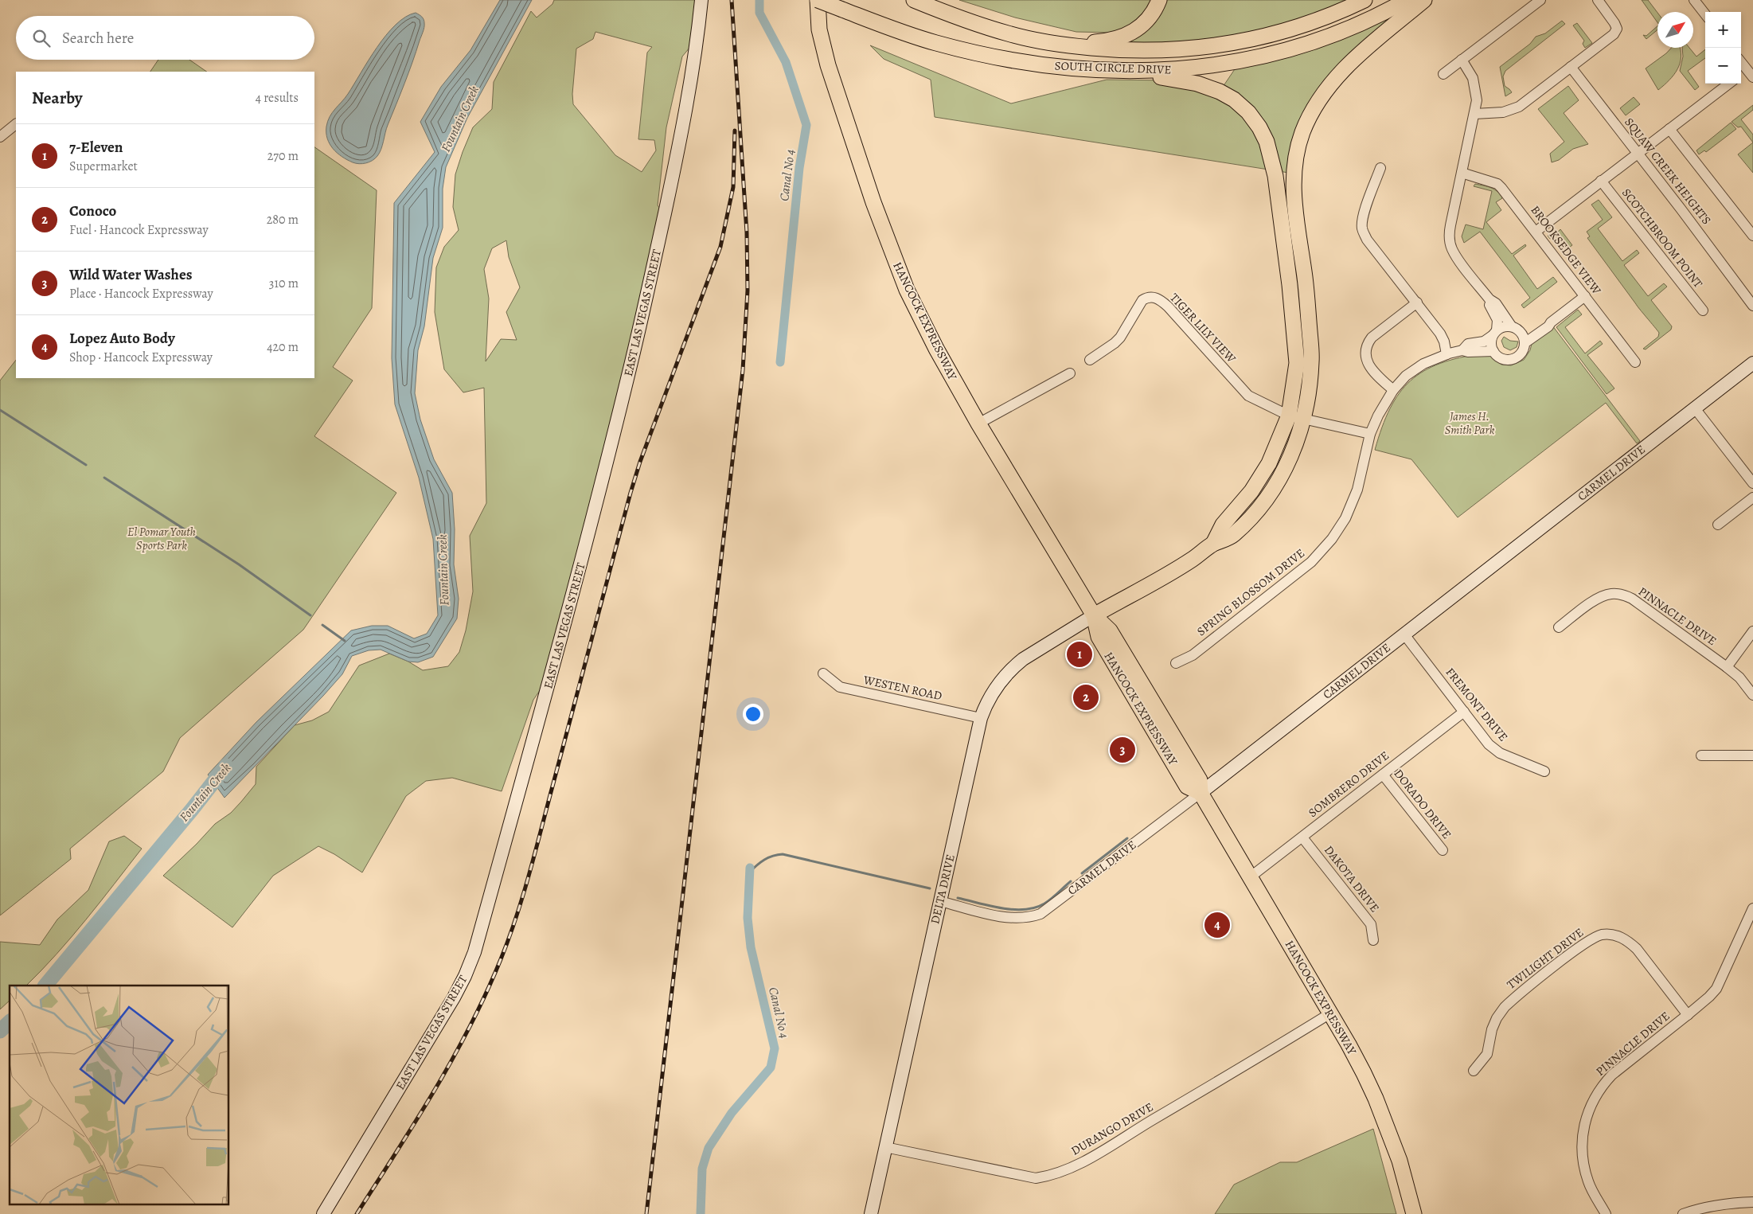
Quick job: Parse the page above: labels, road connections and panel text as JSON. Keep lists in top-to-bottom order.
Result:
{
  "streets": {
    "main road": ["SOUTH CIRCLE DRIVE", "HANCOCK EXPRESSWAY"],
    "street": [
      "SQUAW CREEK HEIGHTS",
      "SCOTCHBROOM POINT",
      "BROOKSEDGE VIEW",
      "EAST LAS VEGAS STREET",
      "TIGER LILY VIEW",
      "CARMEL DRIVE",
      "SPRING BLOSSOM DRIVE",
      "PINNACLE DRIVE",
      "WESTEN ROAD",
      "FREMONT DRIVE",
      "SOMBRERO DRIVE",
      "DORADO DRIVE",
      "DAKOTA DRIVE",
      "DELTA DRIVE",
      "TWILIGHT DRIVE",
      "DURANGO DRIVE"
    ]
  },
  "crossings": [
    ["SOUTH CIRCLE DRIVE", "HANCOCK EXPRESSWAY"],
    ["HANCOCK EXPRESSWAY", "CARMEL DRIVE"],
    ["HANCOCK EXPRESSWAY", "SOMBRERO DRIVE"],
    ["HANCOCK EXPRESSWAY", "DELTA DRIVE"],
    ["HANCOCK EXPRESSWAY", "DURANGO DRIVE"],
    ["CARMEL DRIVE", "FREMONT DRIVE"],
    ["CARMEL DRIVE", "DELTA DRIVE"],
    ["PINNACLE DRIVE", "TWILIGHT DRIVE"],
    ["WESTEN ROAD", "DELTA DRIVE"],
    ["FREMONT DRIVE", "SOMBRERO DRIVE"],
    ["SOMBRERO DRIVE", "DORADO DRIVE"],
    ["SOMBRERO DRIVE", "DAKOTA DRIVE"],
    ["DELTA DRIVE", "DURANGO DRIVE"]
  ],
  "water": ["Fountain Creek", "Canal No 4"],
  "parks": ["James H. Smith Park", "El Pomar Youth Sports Park"],
  "north": "top right",
  "page": {
    "map_buttons": ["+", "−"],
    "search": "Search here",
    "heading": ["Nearby", "4 results"],
    "list": [
      {
        "mark": "1",
        "name": "7-Eleven",
        "note": "Supermarket",
        "value": "270 m"
      },
      {
        "mark": "2",
        "name": "Conoco",
        "note": "Fuel · Hancock Expressway",
        "value": "280 m"
      },
      {
        "mark": "3",
        "name": "Wild Water Washes",
        "note": "Place · Hancock Expressway",
        "value": "310 m"
      },
      {
        "mark": "4",
        "name": "Lopez Auto Body",
        "note": "Shop · Hancock Expressway",
        "value": "420 m"
      }
    ],
    "pins": [
      "1",
      "2",
      "3",
      "4"
    ]
  }
}
